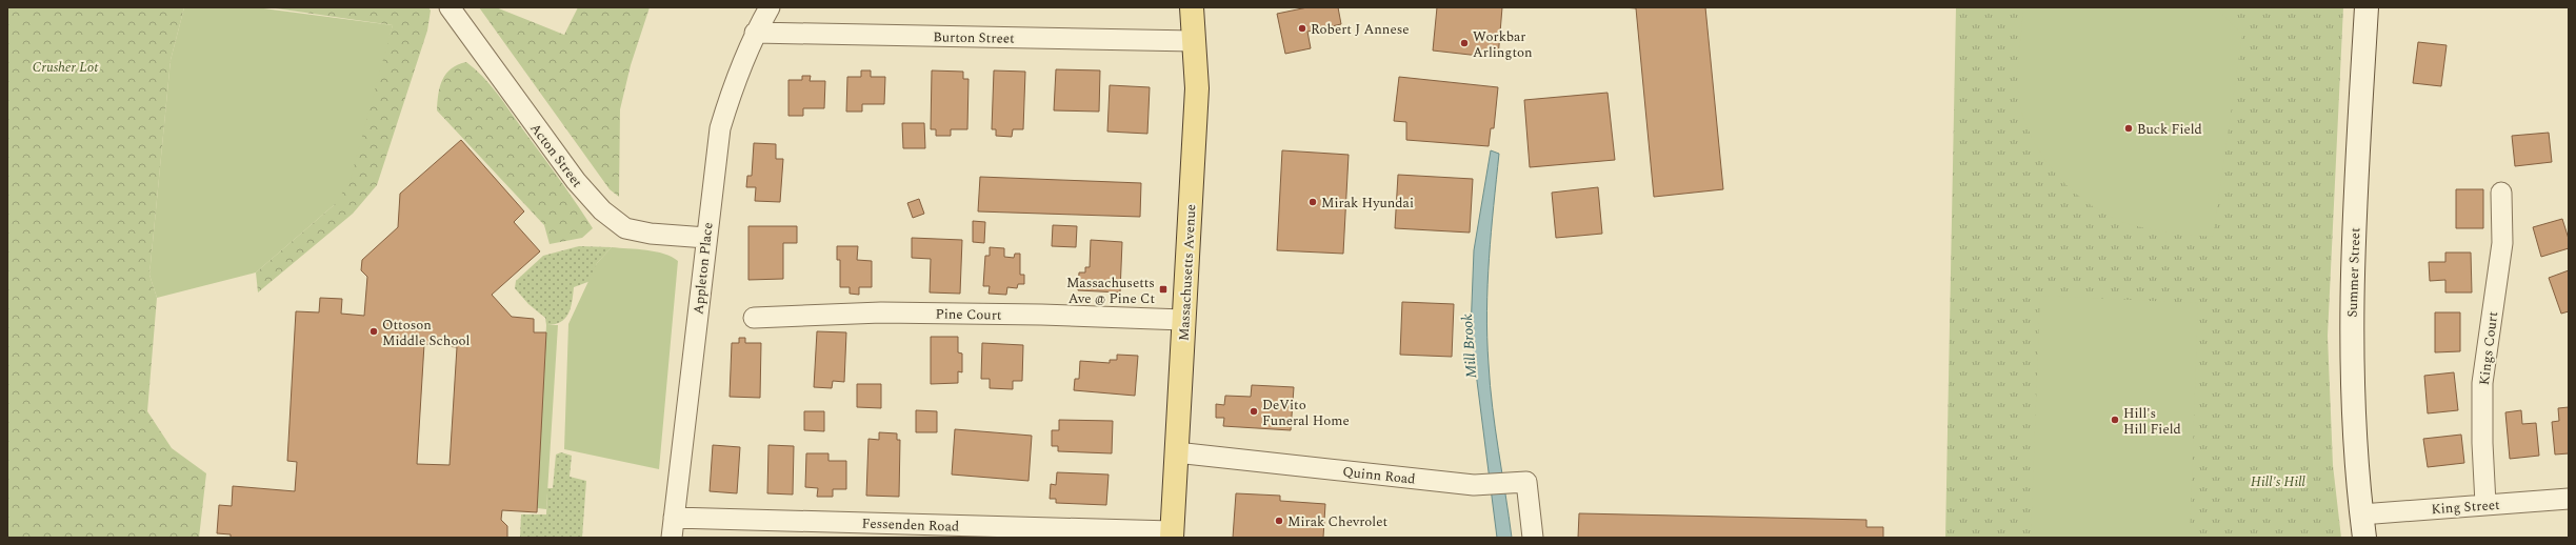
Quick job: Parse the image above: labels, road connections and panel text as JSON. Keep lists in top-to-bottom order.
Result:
{
  "streets": {
    "main road": ["Massachusetts Avenue", "Summer Street"],
    "street": [
      "Burton Street",
      "Acton Street",
      "Appleton Place",
      "Pine Court",
      "Kings Court",
      "Quinn Road",
      "King Street",
      "Fessenden Road"
    ]
  },
  "crossings": [
    ["Burton Street", "Appleton Place"],
    ["Burton Street", "Massachusetts Avenue"],
    ["Acton Street", "Appleton Place"],
    ["Appleton Place", "Fessenden Road"],
    ["Massachusetts Avenue", "Pine Court"],
    ["Massachusetts Avenue", "Quinn Road"],
    ["Massachusetts Avenue", "Fessenden Road"],
    ["Summer Street", "King Street"],
    ["Kings Court", "King Street"]
  ],
  "water": ["Mill Brook"],
  "parks": ["Crusher Lot", "Hill's Hill"],
  "places": {
    "other": [
      "Robert J Annese",
      "Workbar Arlington",
      "Buck Field",
      "Mirak Hyundai",
      "Ottoson Middle School",
      "DeVito Funeral Home",
      "Hill's Hill Field",
      "Mirak Chevrolet"
    ],
    "transit": ["Massachusetts Ave @ Pine Ct"]
  }
}
